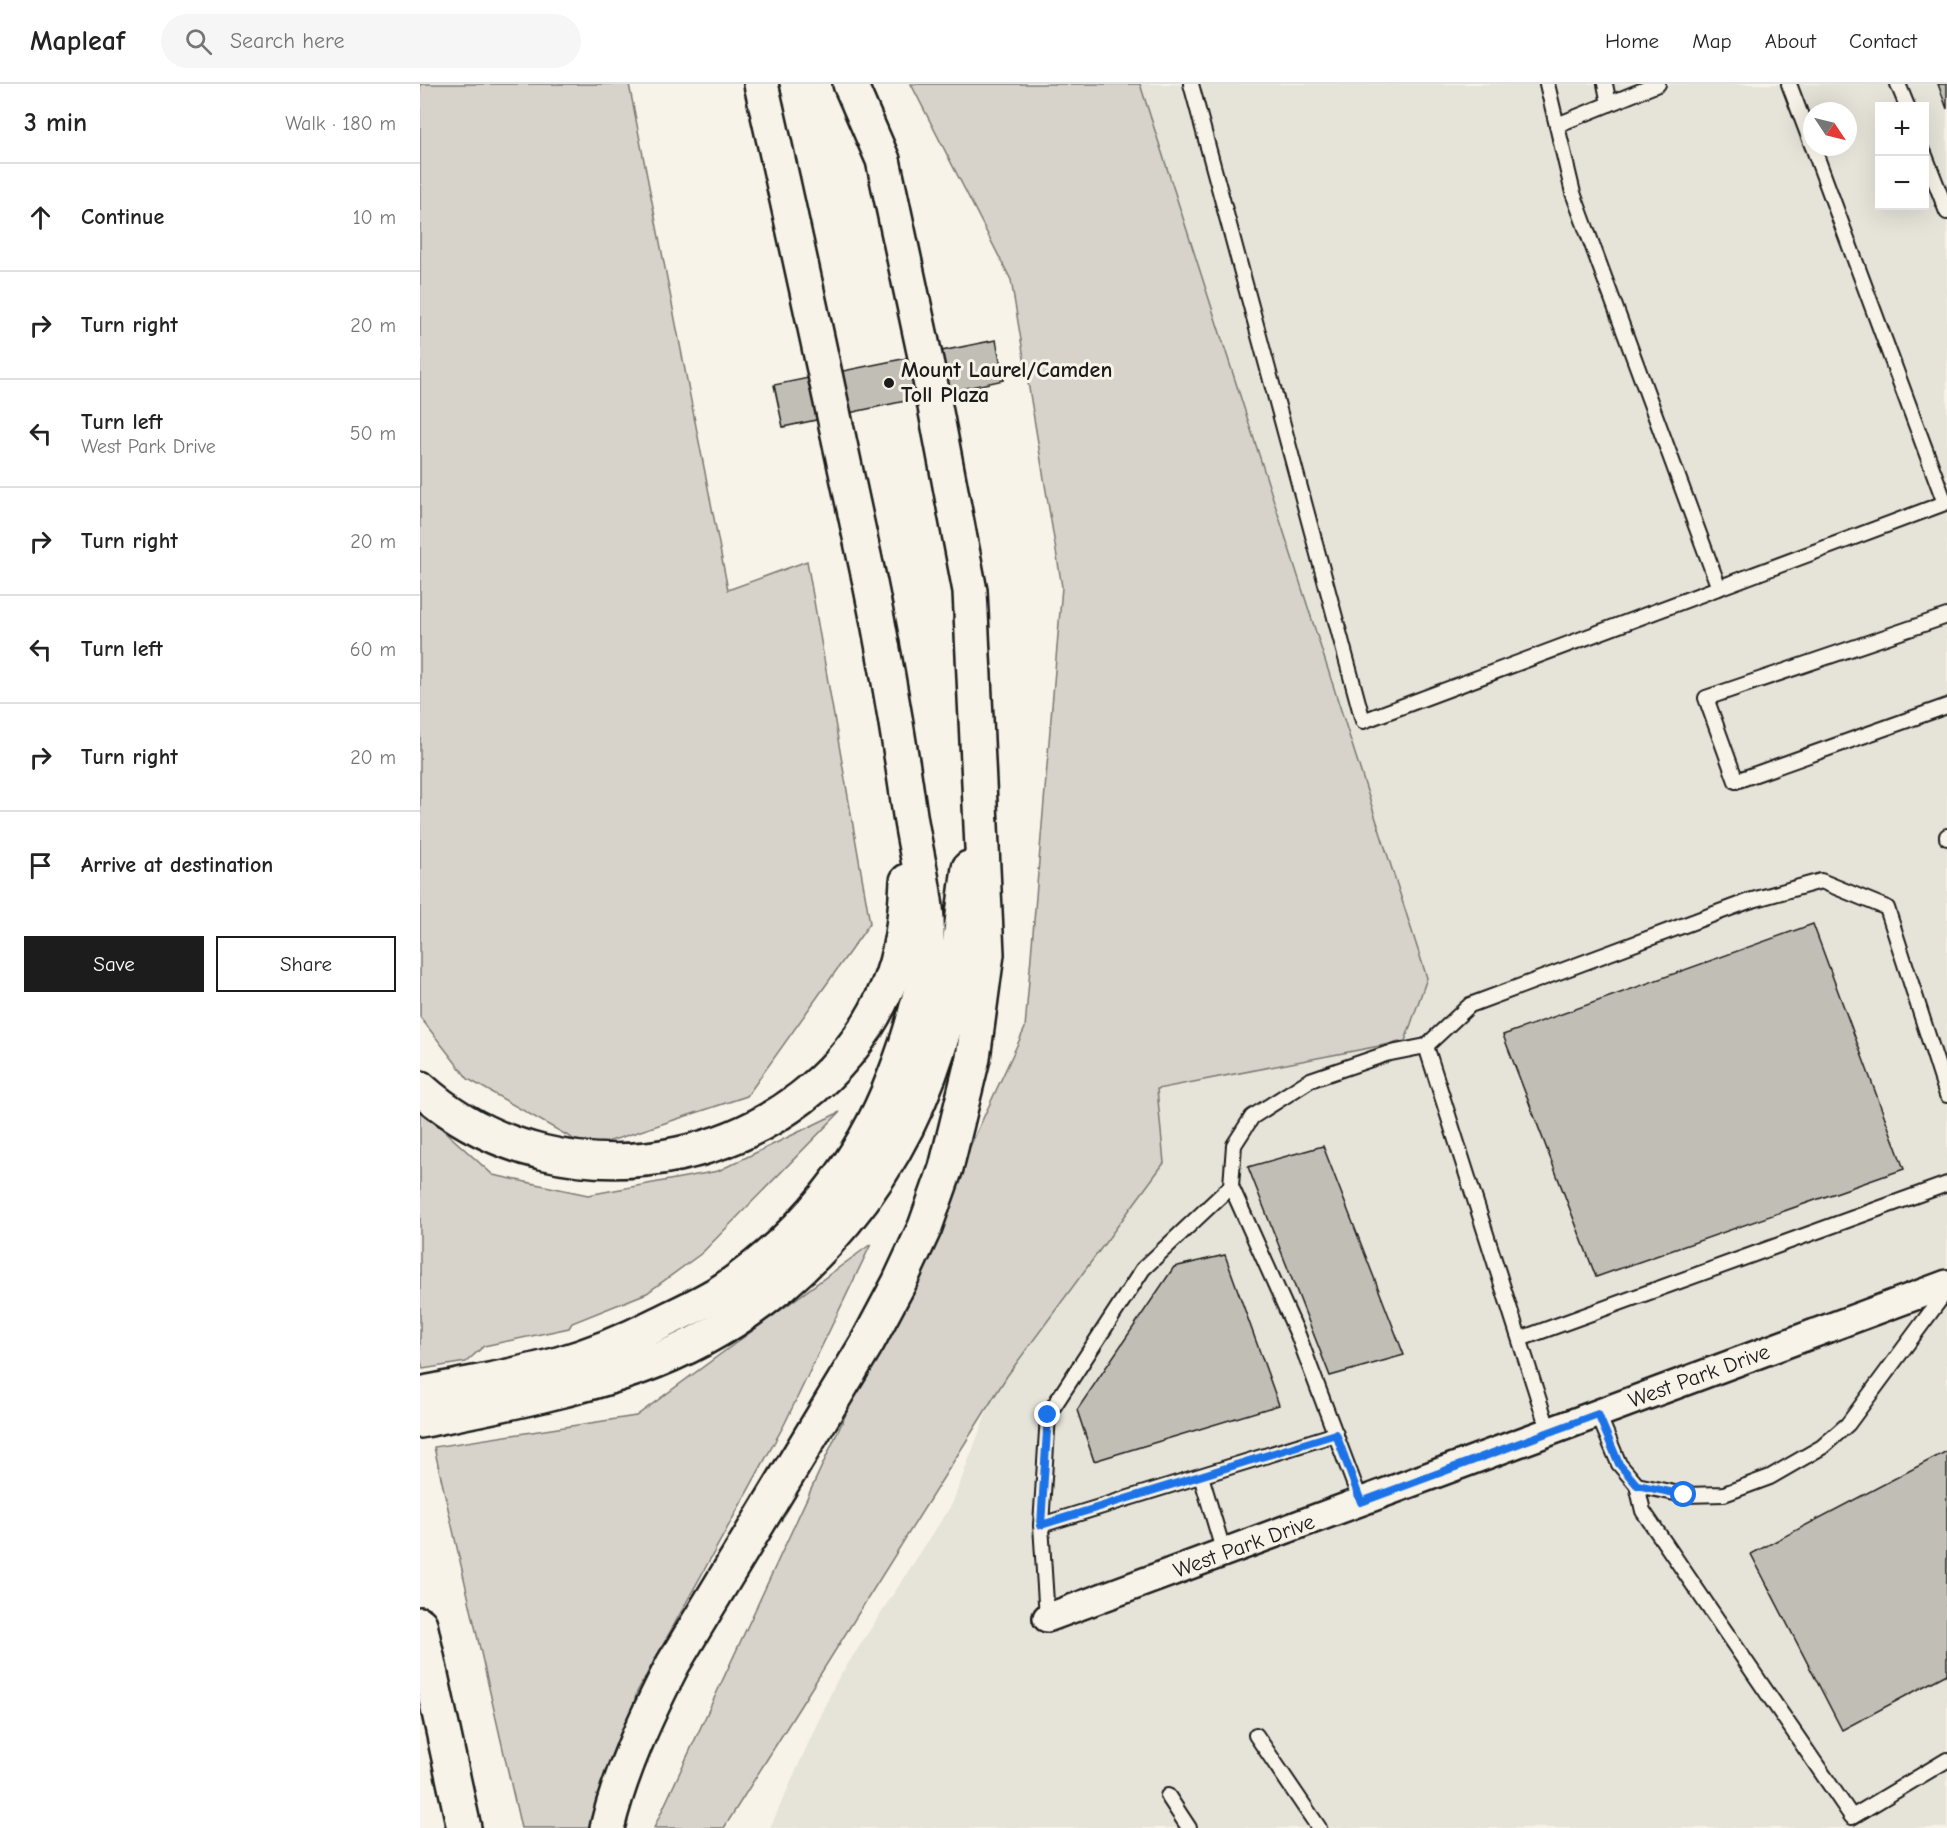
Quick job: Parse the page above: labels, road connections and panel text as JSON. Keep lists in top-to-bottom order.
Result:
{
  "streets": {
    "street": ["West Park Drive"]
  },
  "places": ["Mount Laurel/Camden Toll Plaza"],
  "north": "bottom right",
  "page": {
    "header": "Mapleaf",
    "search": "Search here",
    "nav": [
      "Home",
      "Map",
      "About",
      "Contact"
    ],
    "heading": ["3 min", "Walk · 180 m"],
    "map_buttons": ["+", "−"],
    "list": [
      ["Continue", "10 m"],
      ["Turn right", "20 m"],
      ["Turn left", "West Park Drive", "50 m"],
      ["Turn right", "20 m"],
      ["Turn left", "60 m"],
      ["Turn right", "20 m"],
      "Arrive at destination"
    ],
    "buttons": ["Save", "Share"]
  }
}
